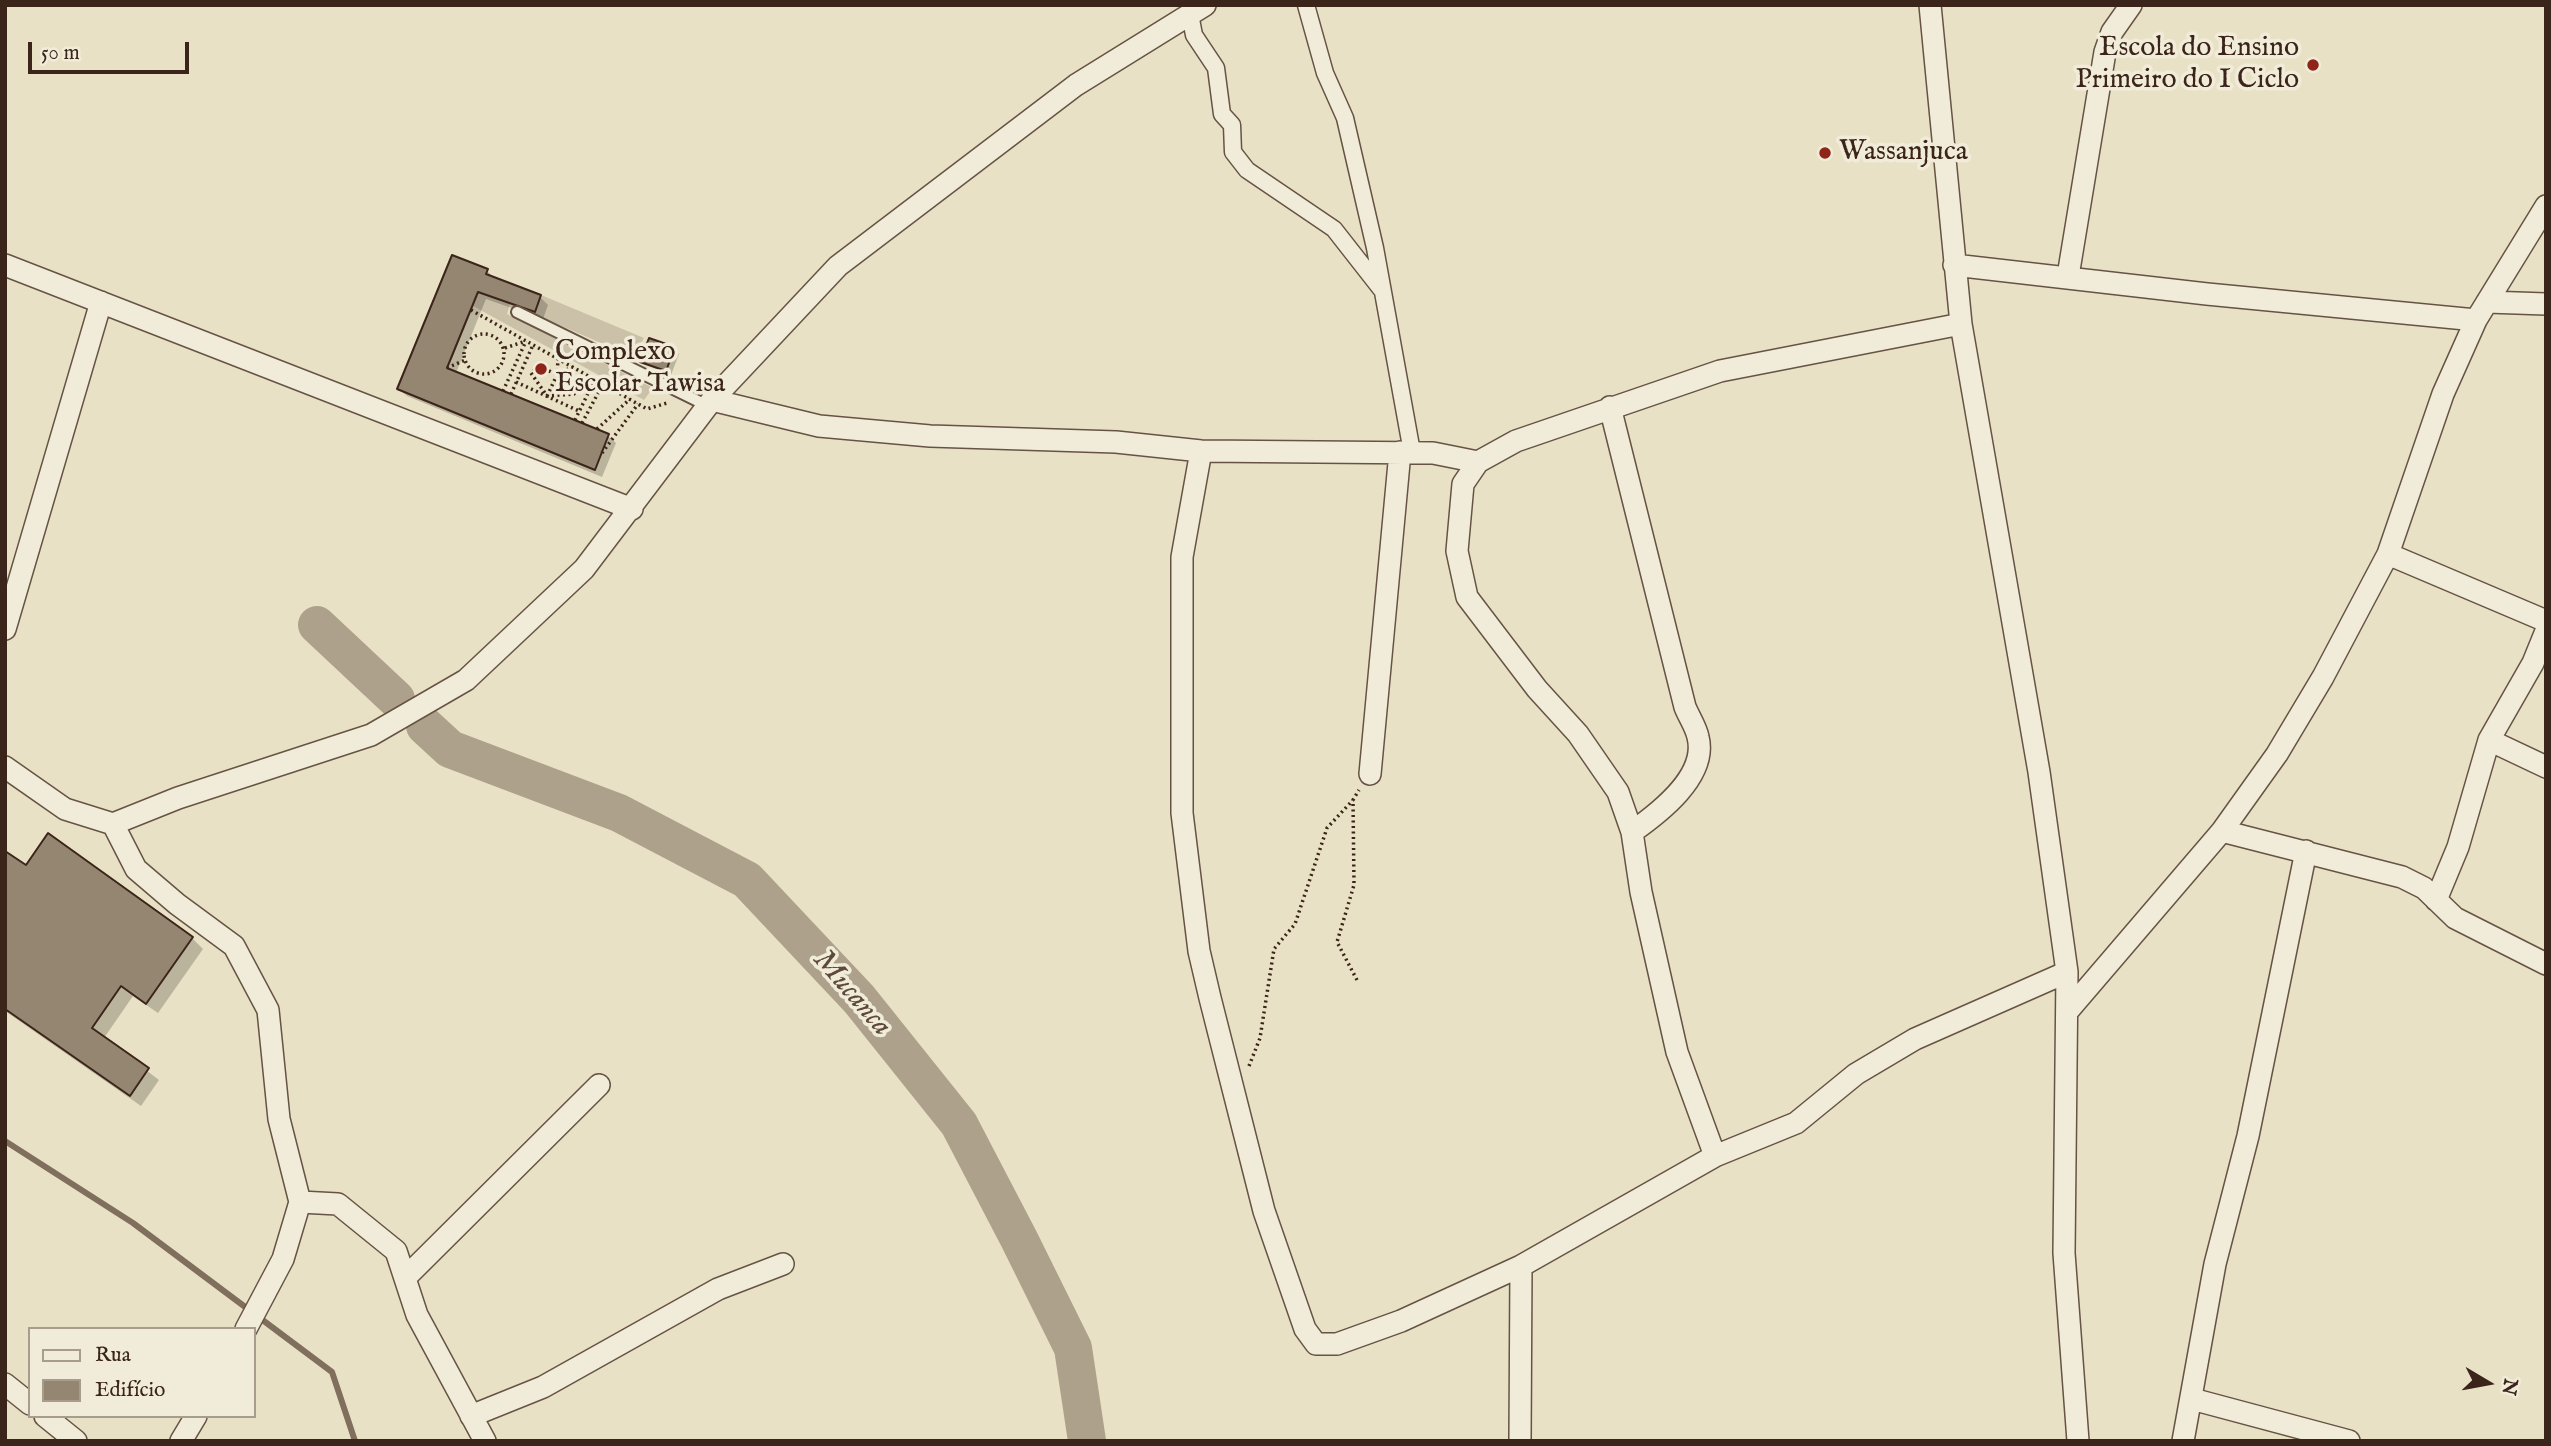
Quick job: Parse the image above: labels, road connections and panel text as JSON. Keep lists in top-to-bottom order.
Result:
{
  "water": ["Mucanca"],
  "places": ["Escola do Ensino Primeiro do I Ciclo", "Wassanjuca", "Complexo Escolar Tawisa"],
  "legend": ["Rua", "Edifício"],
  "scale_bar": "50 m",
  "north": "right"
}
